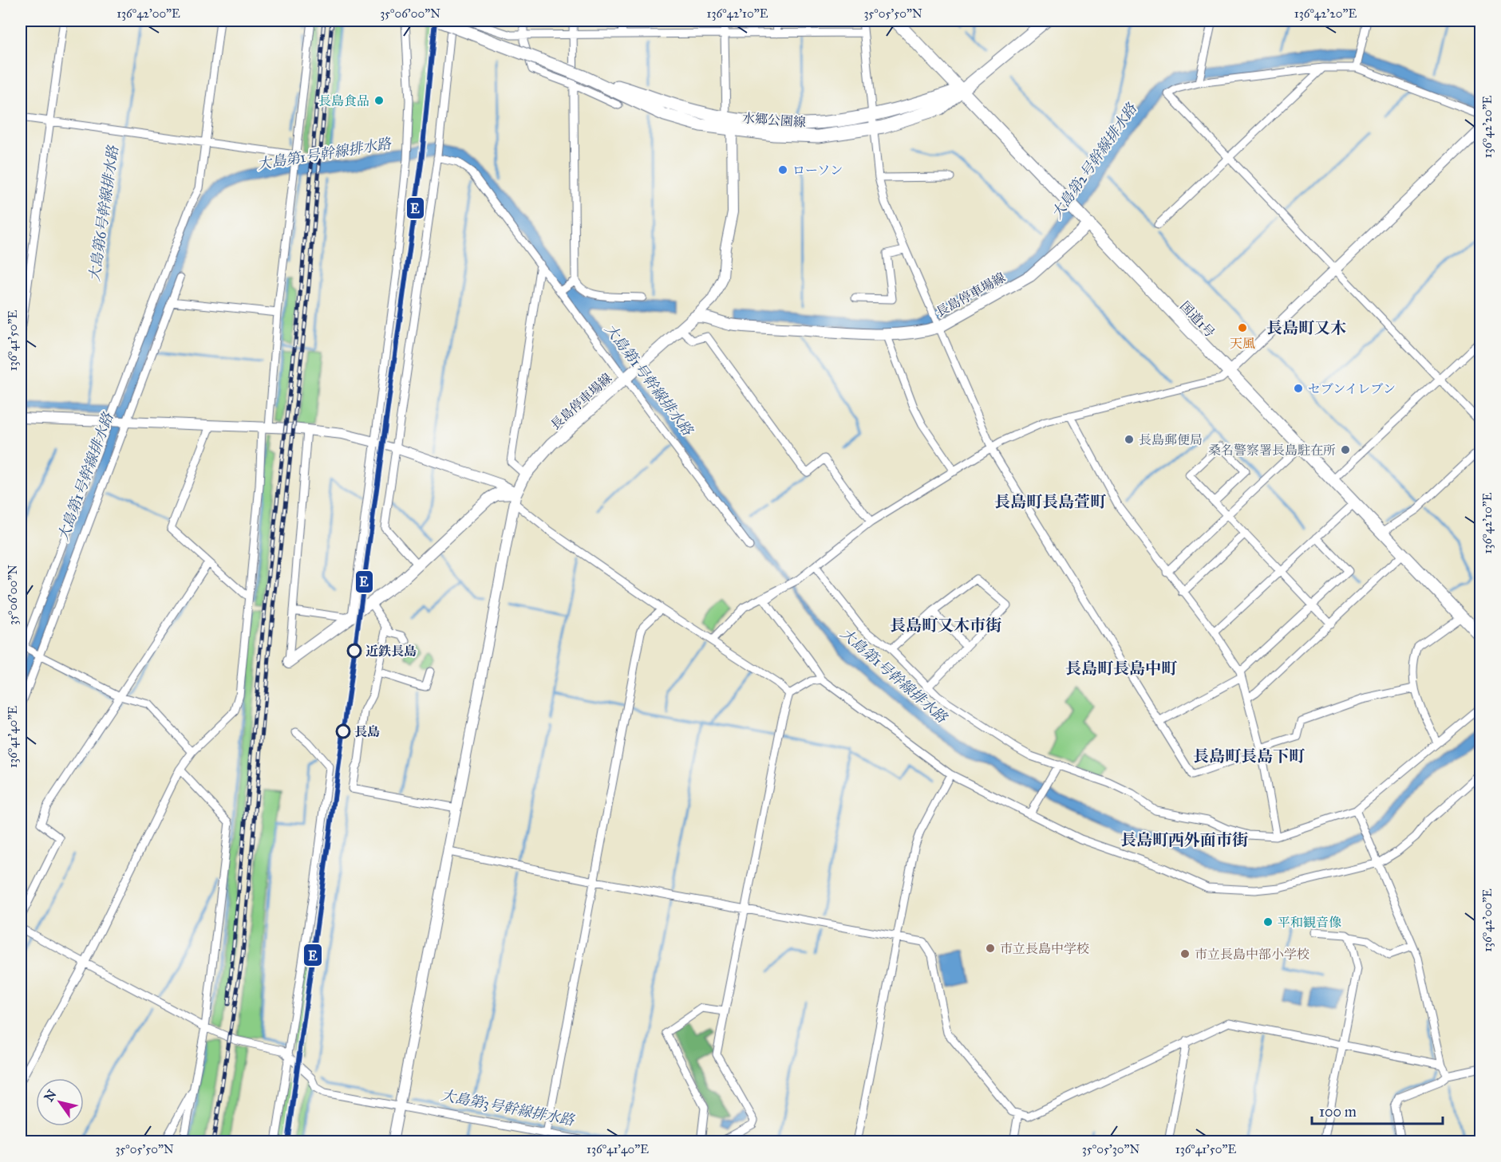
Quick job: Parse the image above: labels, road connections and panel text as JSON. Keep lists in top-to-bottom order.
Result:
{
  "streets": {
    "main road": ["水郷公園線", "長島停車場線", "国道1号"]
  },
  "crossings": [
    ["水郷公園線", "国道1号"],
    ["長島停車場線", "国道1号"]
  ],
  "districts": [
    "長島町又木",
    "長島町長島萱町",
    "長島町又木市街",
    "長島町長島中町",
    "長島町長島下町",
    "長島町西外面市街"
  ],
  "water": [
    "大島第1号幹線排水路",
    "大島第2号幹線排水路",
    "大島第6号幹線排水路",
    "大島第3号幹線排水路"
  ],
  "places": [
    "長島食品",
    "ローソン",
    "天風",
    "セブンイレブン",
    "長島郵便局",
    "桑名警察署長島駐在所",
    "近鉄長島",
    "長島",
    "平和観音像",
    "市立長島中学校",
    "市立長島中部小学校"
  ],
  "lines": ["transit line E"],
  "scale_bar": "100 m",
  "north": "top left",
  "coordinates": [
    "136°42'00\"E",
    "35°06'00\"N",
    "136°42'10\"E",
    "35°05'50\"N",
    "136°42'20\"E",
    "136°41'50\"E",
    "136°41'40\"E",
    "35°05'30\"N"
  ]
}
